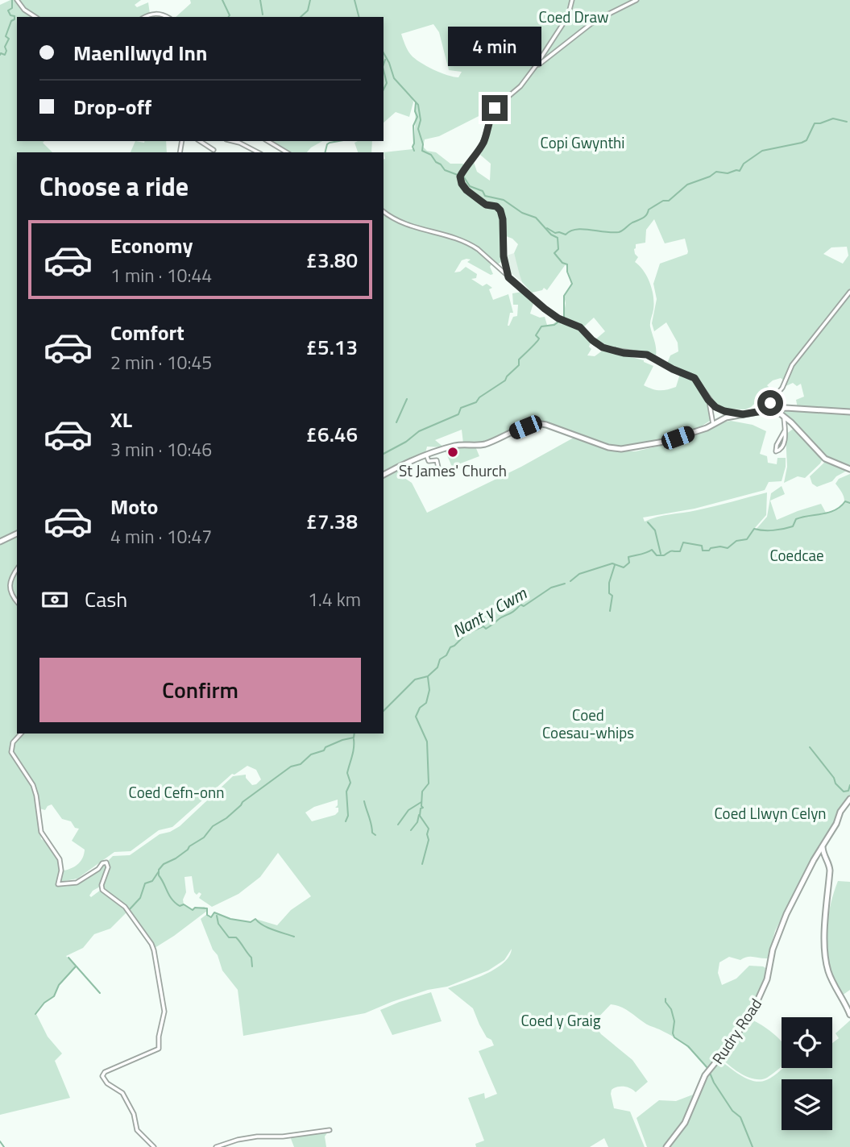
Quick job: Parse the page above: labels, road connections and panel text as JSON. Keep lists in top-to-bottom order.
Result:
{
  "streets": {
    "street": ["Rudry Road"]
  },
  "water": ["Nant y Cwm"],
  "parks": [
    "Coed Draw",
    "Copi Gwynthi",
    "Coedcae",
    "Coed Coesau-whips",
    "Coed Cefn-onn",
    "Coed Llwyn Celyn",
    "Coed y Graig"
  ],
  "places": ["St James' Church"],
  "page": {
    "banner": ["Maenllwyd Inn", "Drop-off"],
    "bubble": "4 min",
    "heading": "Choose a ride",
    "list": [
      {
        "name": "Economy",
        "note": "1 min · 10:44",
        "value": "£3.80"
      },
      {
        "name": "Comfort",
        "note": "2 min · 10:45",
        "value": "£5.13"
      },
      {
        "name": "XL",
        "note": "3 min · 10:46",
        "value": "£6.46"
      },
      {
        "name": "Moto",
        "note": "4 min · 10:47",
        "value": "£7.38"
      }
    ],
    "pay": ["Cash", "1.4 km"],
    "buttons": "Confirm"
  }
}
